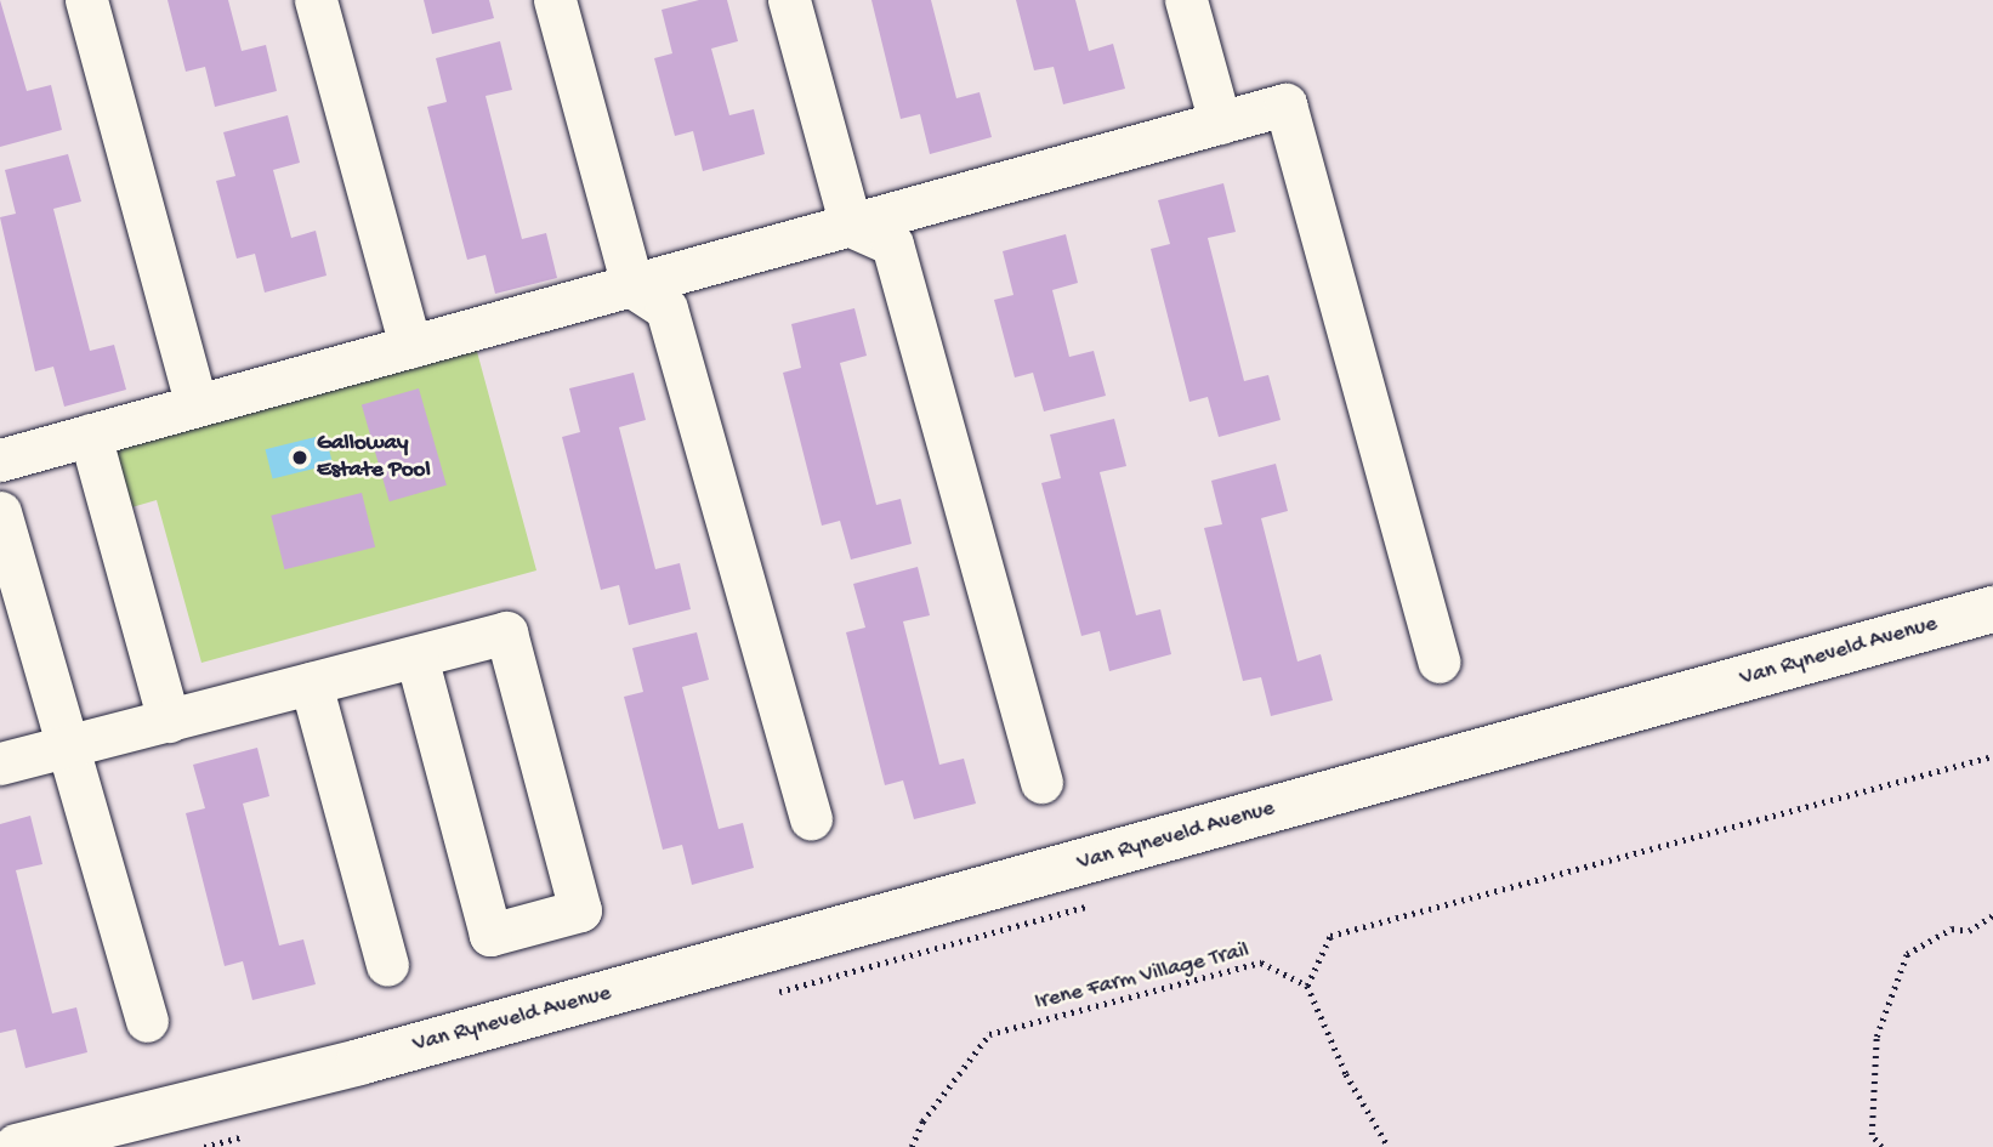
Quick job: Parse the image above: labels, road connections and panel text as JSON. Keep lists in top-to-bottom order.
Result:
{
  "streets": {
    "main road": ["Van Ryneveld Avenue"],
    "path": ["Irene Farm Village Trail"]
  },
  "places": ["Galloway Estate Pool"]
}
